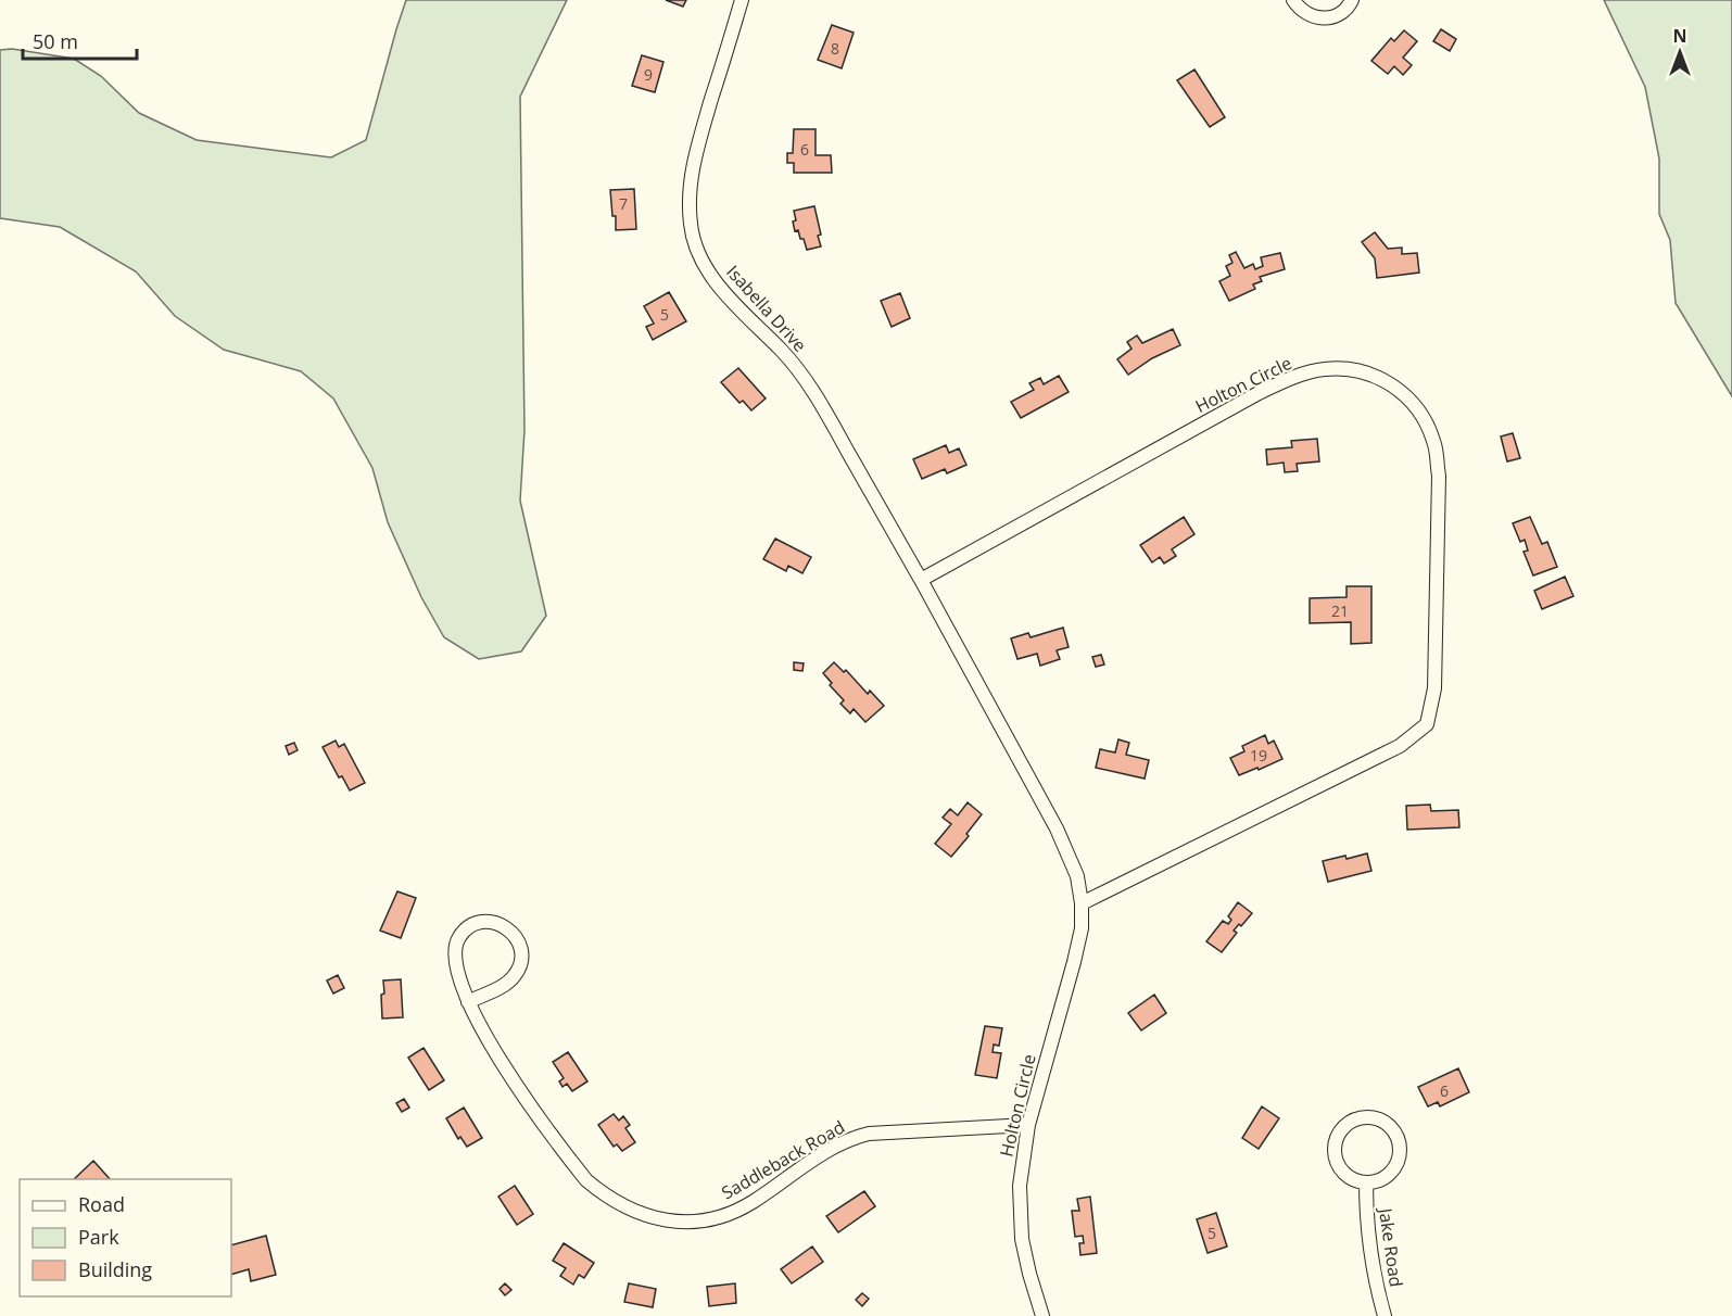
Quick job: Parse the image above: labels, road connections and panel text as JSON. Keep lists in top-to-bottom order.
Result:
{
  "streets": {
    "street": [
      "Isabella Drive",
      "Holton Circle",
      "Saddleback Road",
      "Jake Road"
    ]
  },
  "crossings": [
    ["Isabella Drive", "Holton Circle"],
    ["Holton Circle", "Saddleback Road"]
  ],
  "house_numbers": [
    "8",
    "9",
    "6",
    "7",
    "5",
    "21",
    "19",
    "6",
    "5"
  ],
  "legend": ["Road", "Park", "Building"],
  "scale_bar": "50 m",
  "north": "top"
}
